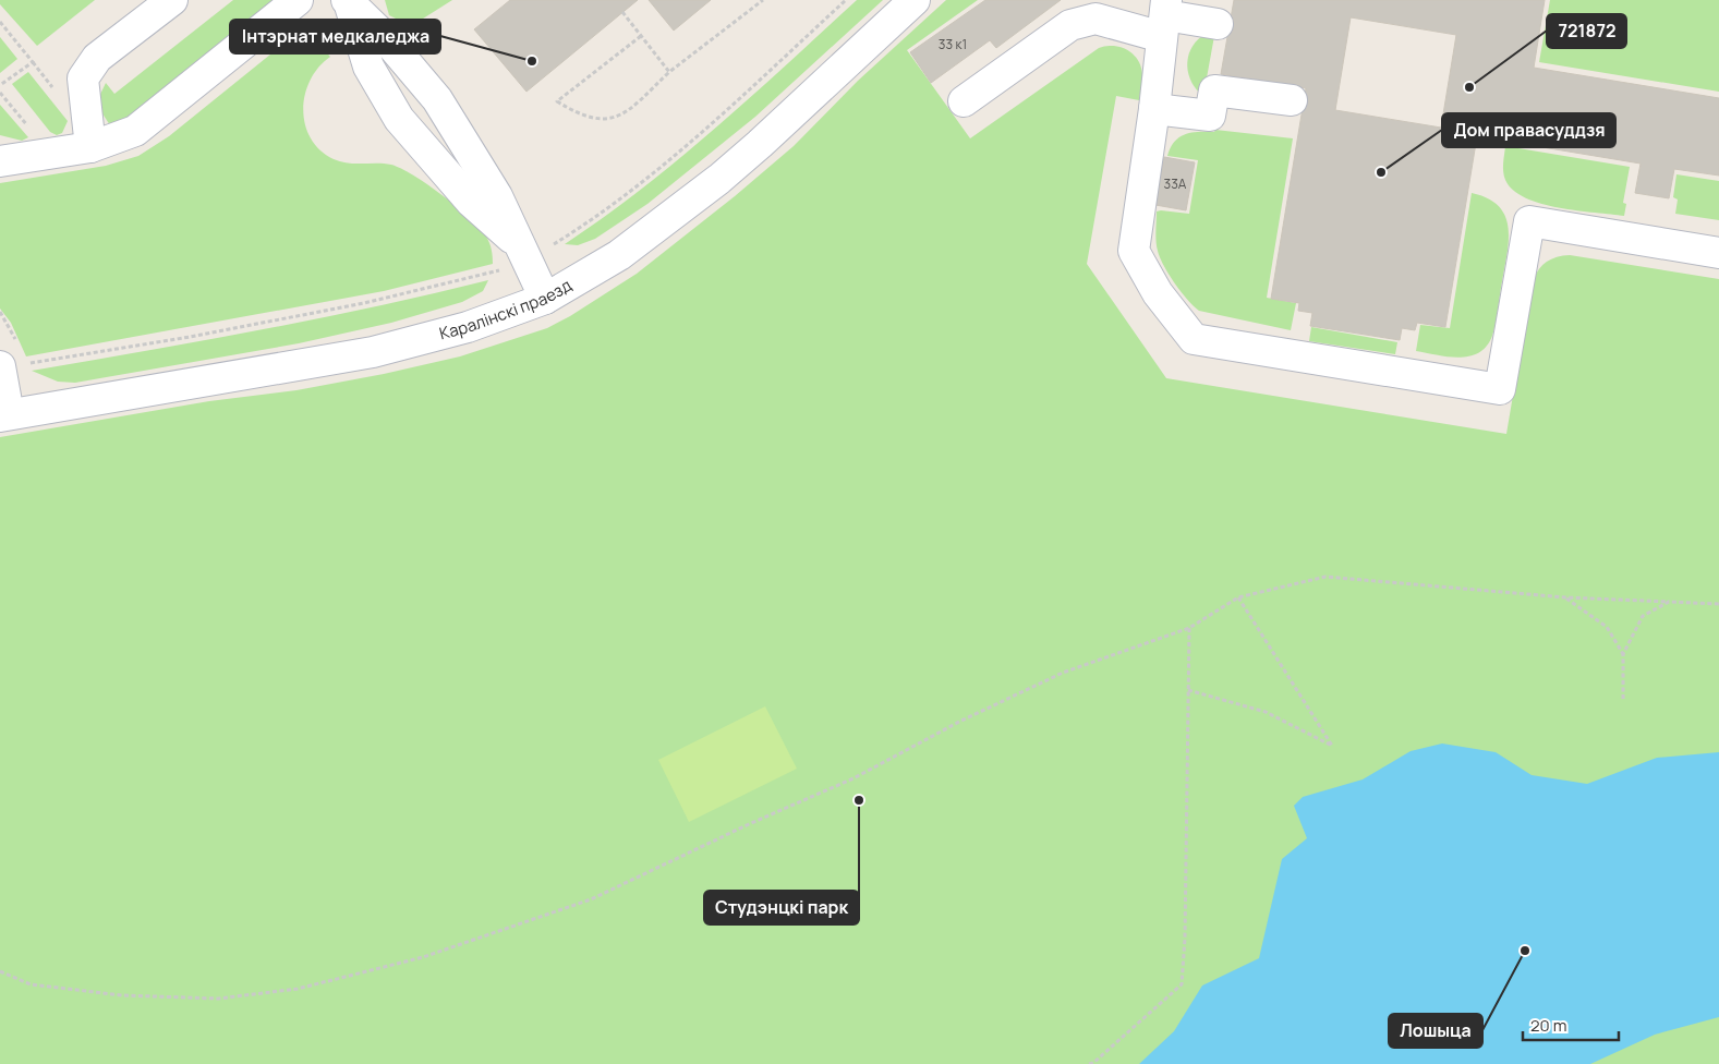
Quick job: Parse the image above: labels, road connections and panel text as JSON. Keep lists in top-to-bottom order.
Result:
{
  "streets": {
    "street": ["Каралінскі праезд"]
  },
  "places": [
    "Інтэрнат медкаледжа",
    "721872",
    "Дом правасуддзя",
    "Студэнцкі парк",
    "Лошыца"
  ],
  "house_numbers": ["33 к1", "33А"],
  "scale_bar": "20 m"
}
